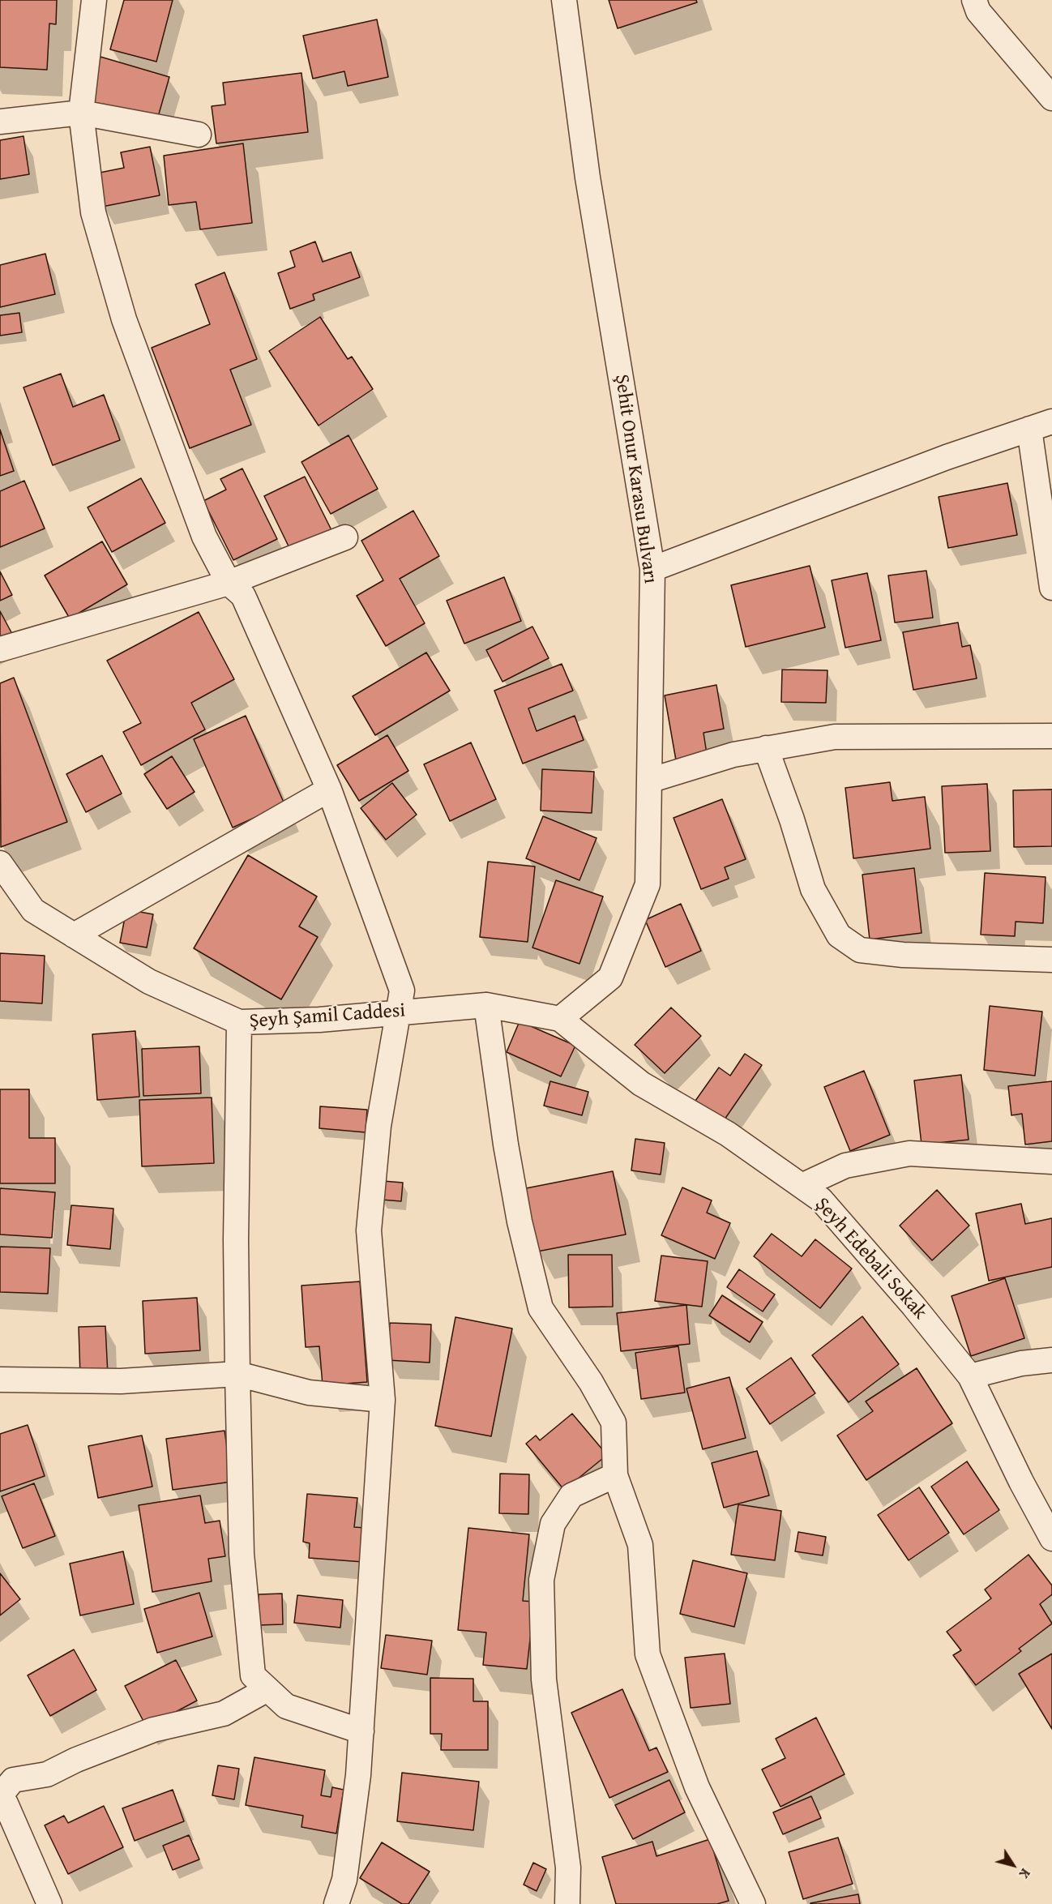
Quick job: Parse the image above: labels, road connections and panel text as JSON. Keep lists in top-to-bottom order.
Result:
{
  "streets": {
    "street": ["Şehit Onur Karasu Bulvarı", "Şeyh Şamil Caddesi", "Şeyh Edebali Sokak"]
  },
  "crossings": [
    ["Şehit Onur Karasu Bulvarı", "Şeyh Şamil Caddesi"],
    ["Şehit Onur Karasu Bulvarı", "Şeyh Edebali Sokak"],
    ["Şeyh Şamil Caddesi", "Şeyh Edebali Sokak"]
  ],
  "north": "bottom right"
}
